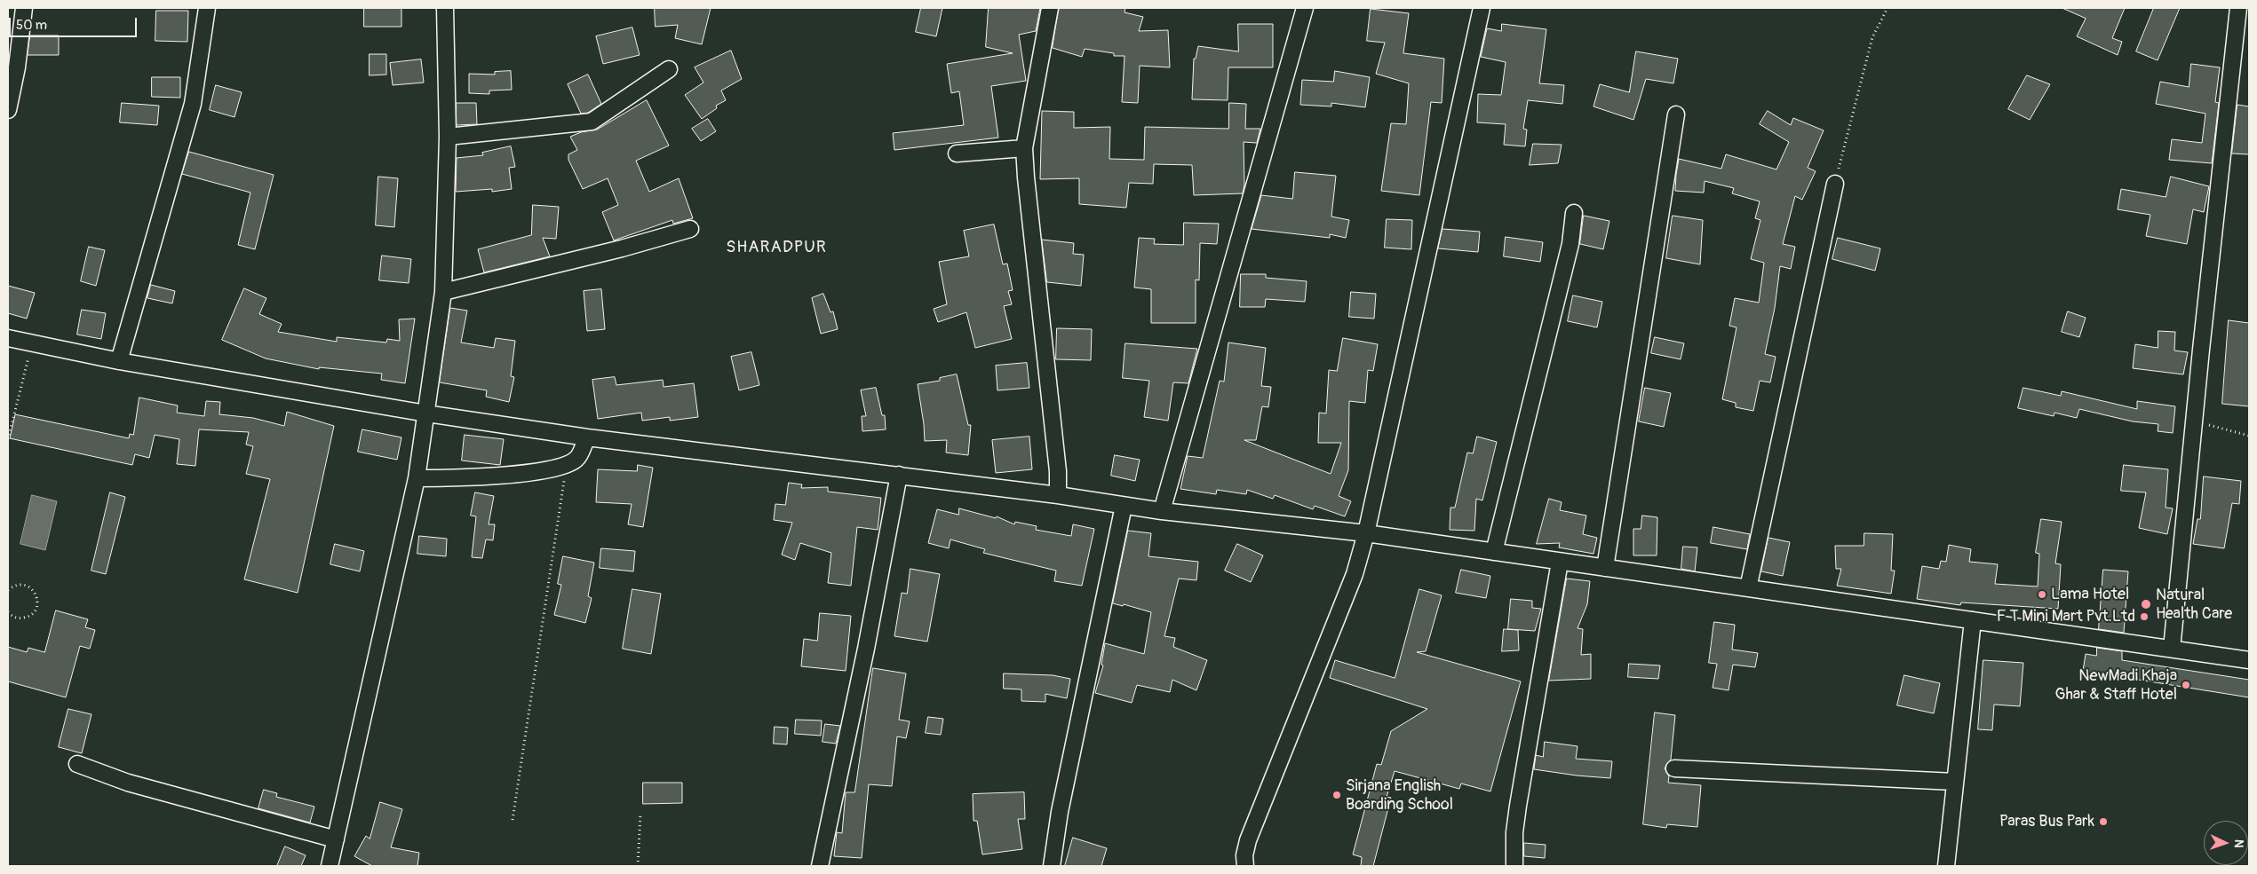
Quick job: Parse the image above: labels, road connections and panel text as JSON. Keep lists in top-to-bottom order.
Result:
{
  "districts": ["SHARADPUR"],
  "places": [
    "Lama Hotel",
    "Natural Health Care",
    "F T Mini Mart Pvt.Ltd",
    "NewMadi Khaja Ghar & Staff Hotel",
    "Sirjana English Boarding School",
    "Paras Bus Park"
  ],
  "scale_bar": "50 m",
  "north": "right"
}
